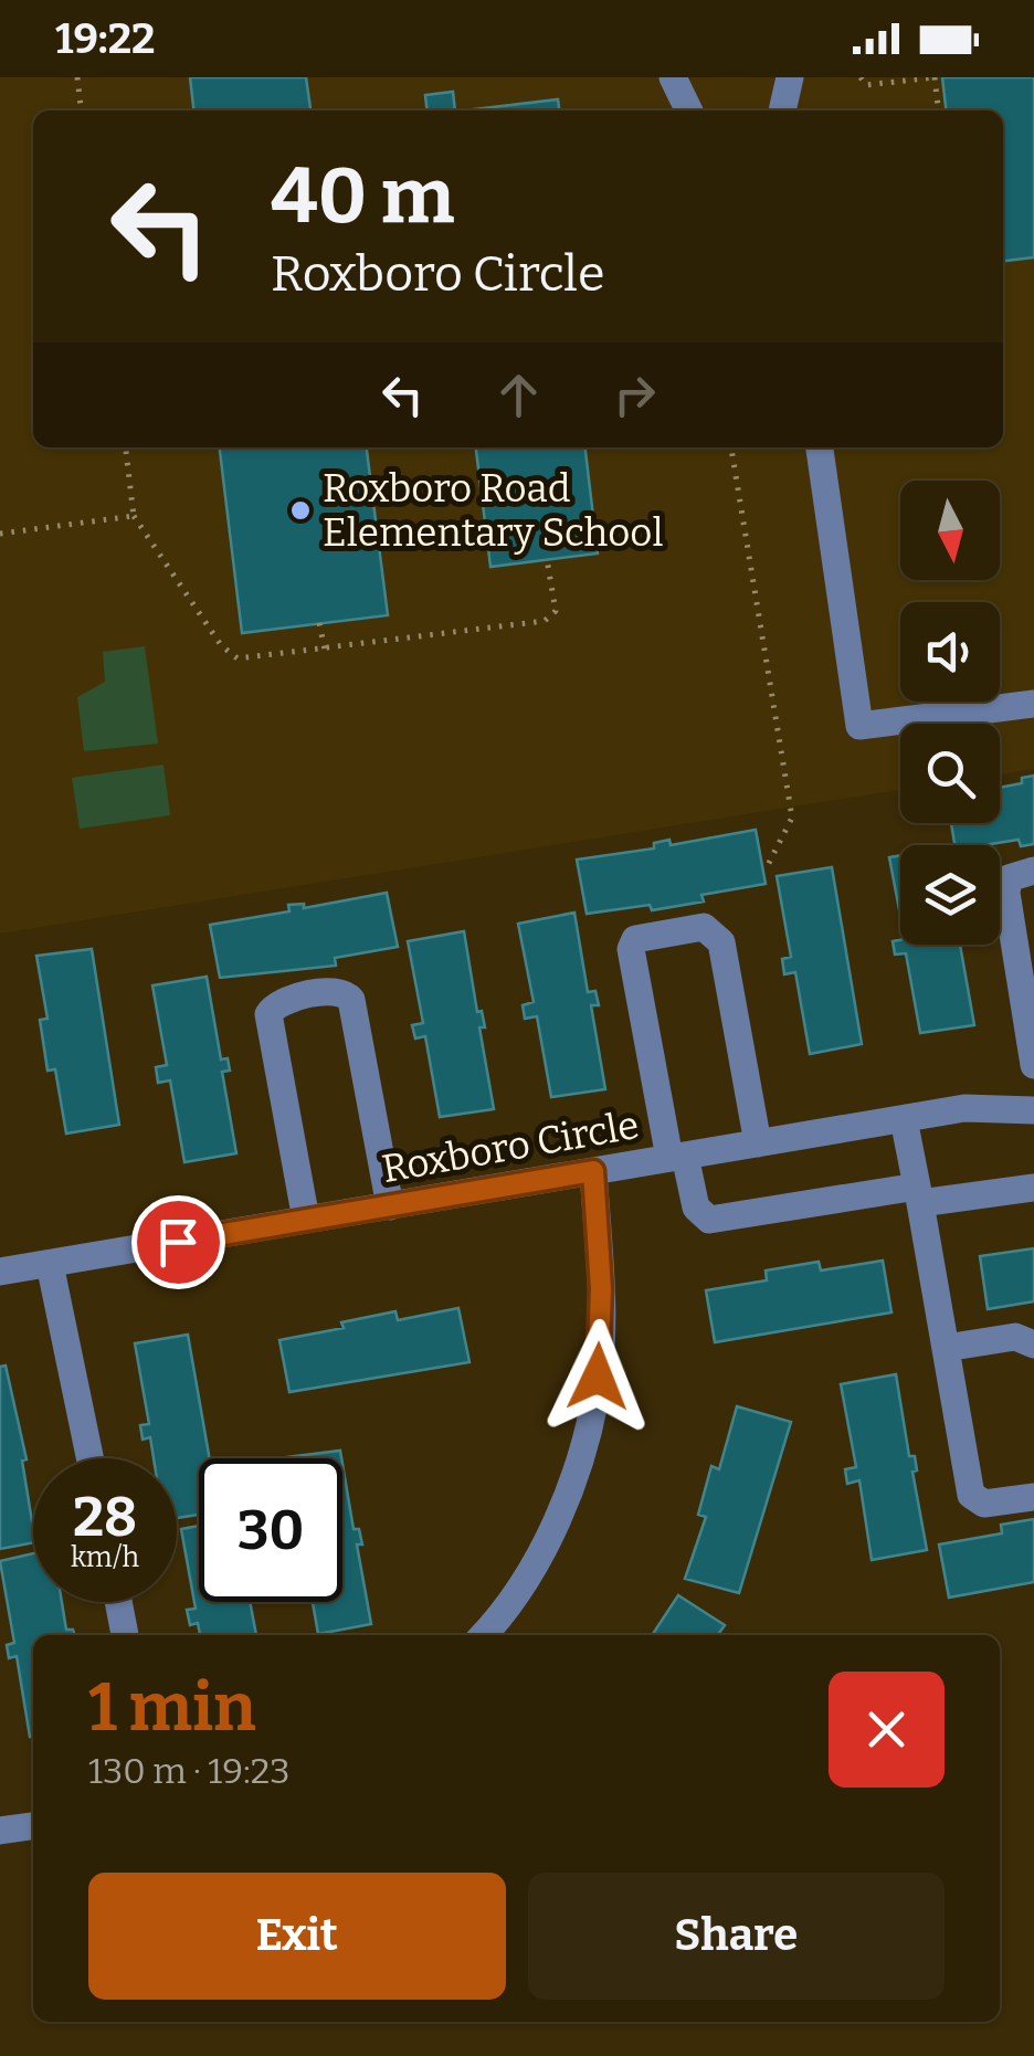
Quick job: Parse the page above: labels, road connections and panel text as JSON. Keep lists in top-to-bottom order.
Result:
{
  "streets": {
    "street": ["Roxboro Circle"]
  },
  "places": ["Roxboro Road Elementary School"],
  "north": "bottom",
  "page": {
    "status": "19:22",
    "turn": ["40 m", "Roxboro Circle"],
    "speed": "28 km/h",
    "limit": "30",
    "heading": ["1 min", "130 m · 19:23"],
    "buttons": ["Exit", "Share"]
  }
}
